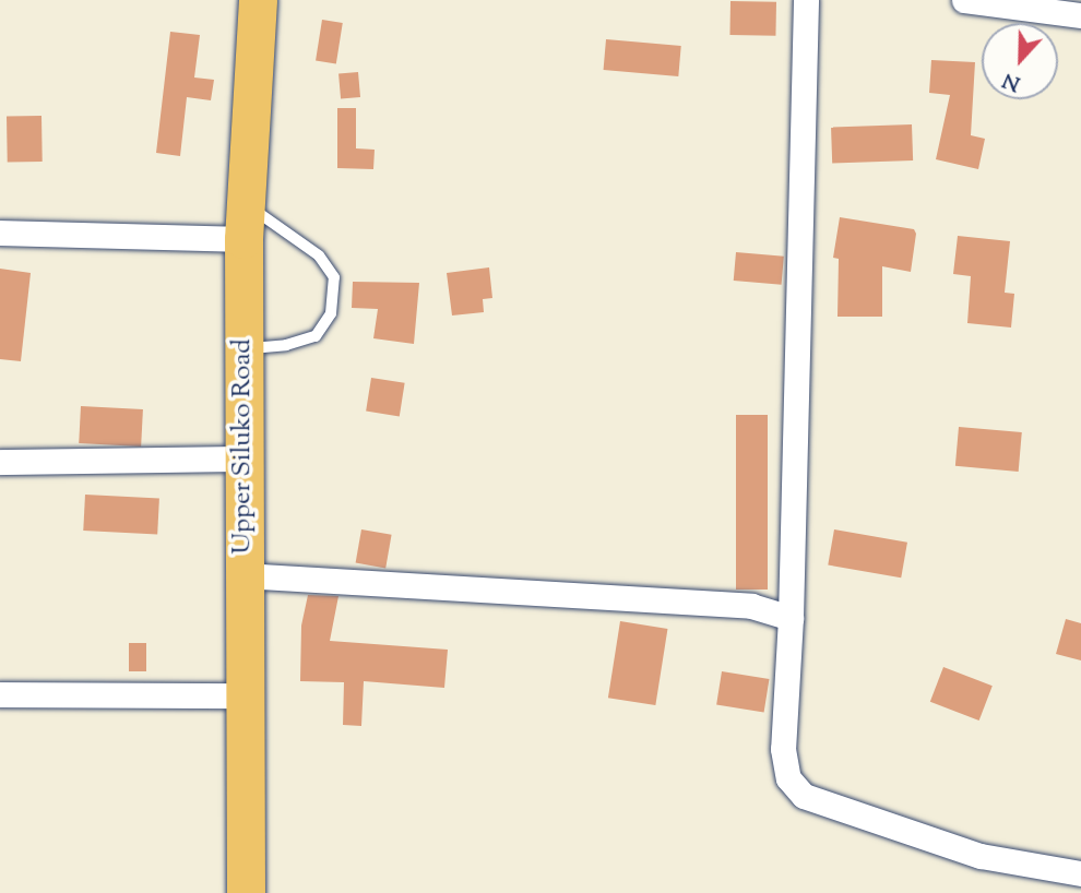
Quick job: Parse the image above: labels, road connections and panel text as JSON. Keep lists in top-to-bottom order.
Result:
{
  "streets": {
    "main road": ["Upper Siluko Road"]
  },
  "north": "bottom"
}
